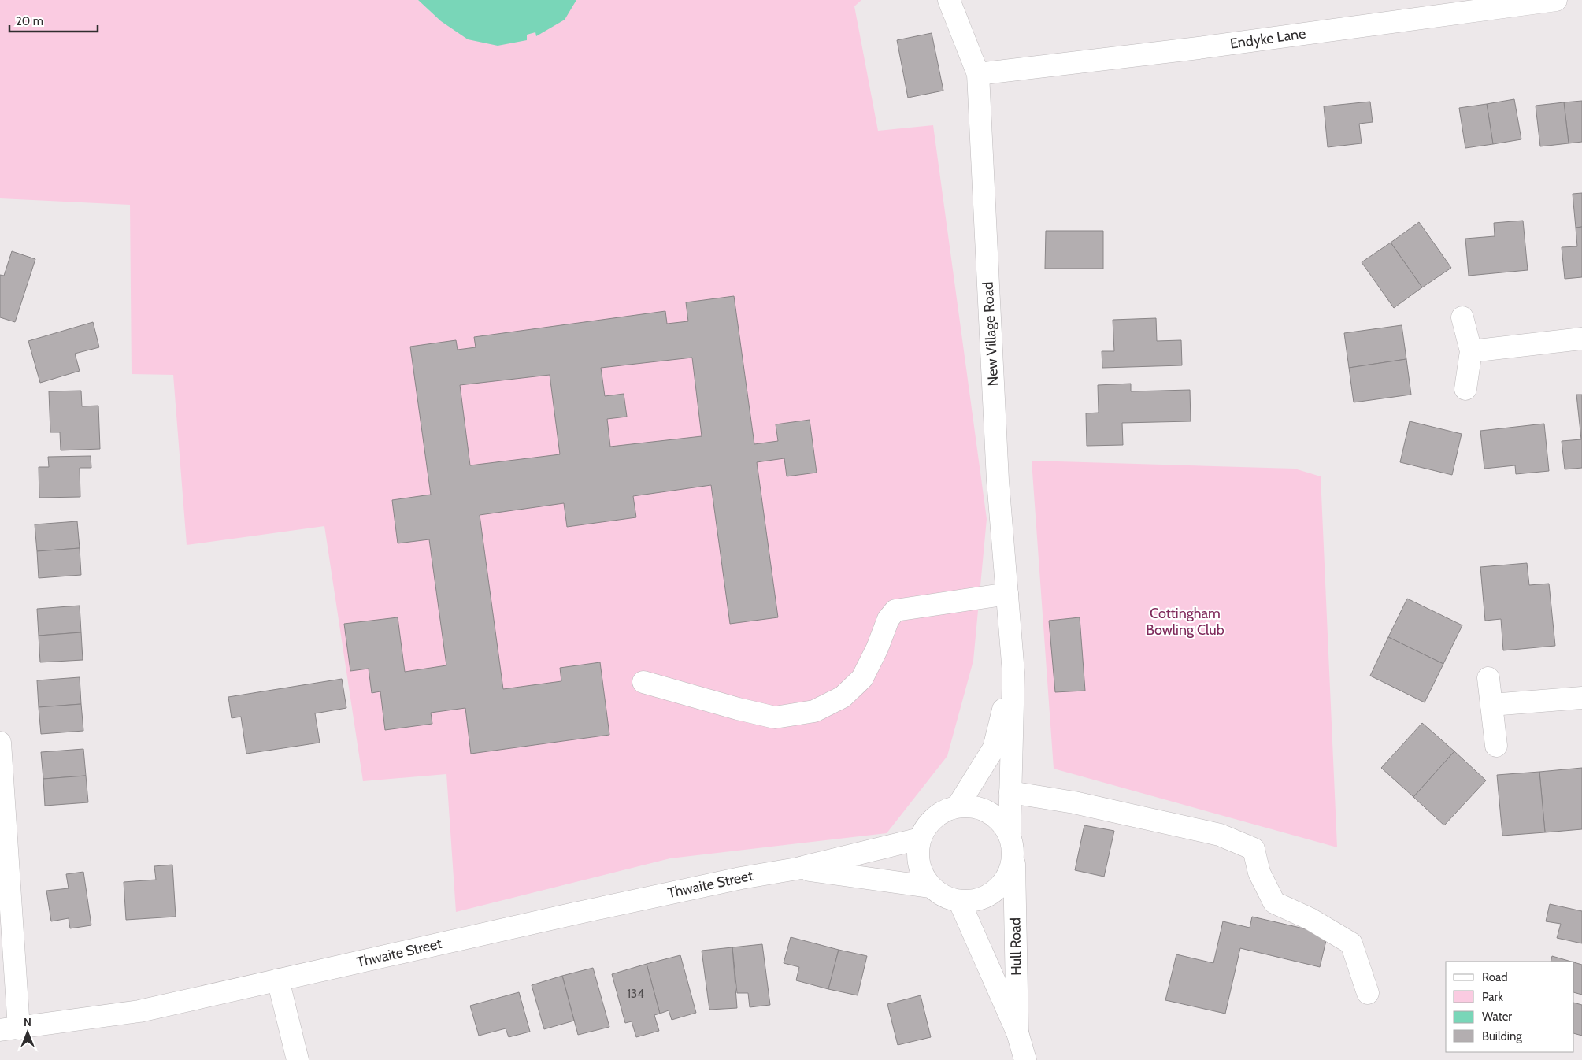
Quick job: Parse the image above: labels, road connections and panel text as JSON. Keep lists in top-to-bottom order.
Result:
{
  "streets": {
    "street": [
      "Endyke Lane",
      "New Village Road",
      "Thwaite Street",
      "Hull Road"
    ]
  },
  "crossings": [
    ["Endyke Lane", "New Village Road"],
    ["Thwaite Street", "Hull Road"]
  ],
  "parks": ["Cottingham Bowling Club"],
  "house_numbers": ["134"],
  "legend": [
    "Road",
    "Park",
    "Water",
    "Building"
  ],
  "scale_bar": "20 m",
  "north": "top"
}
